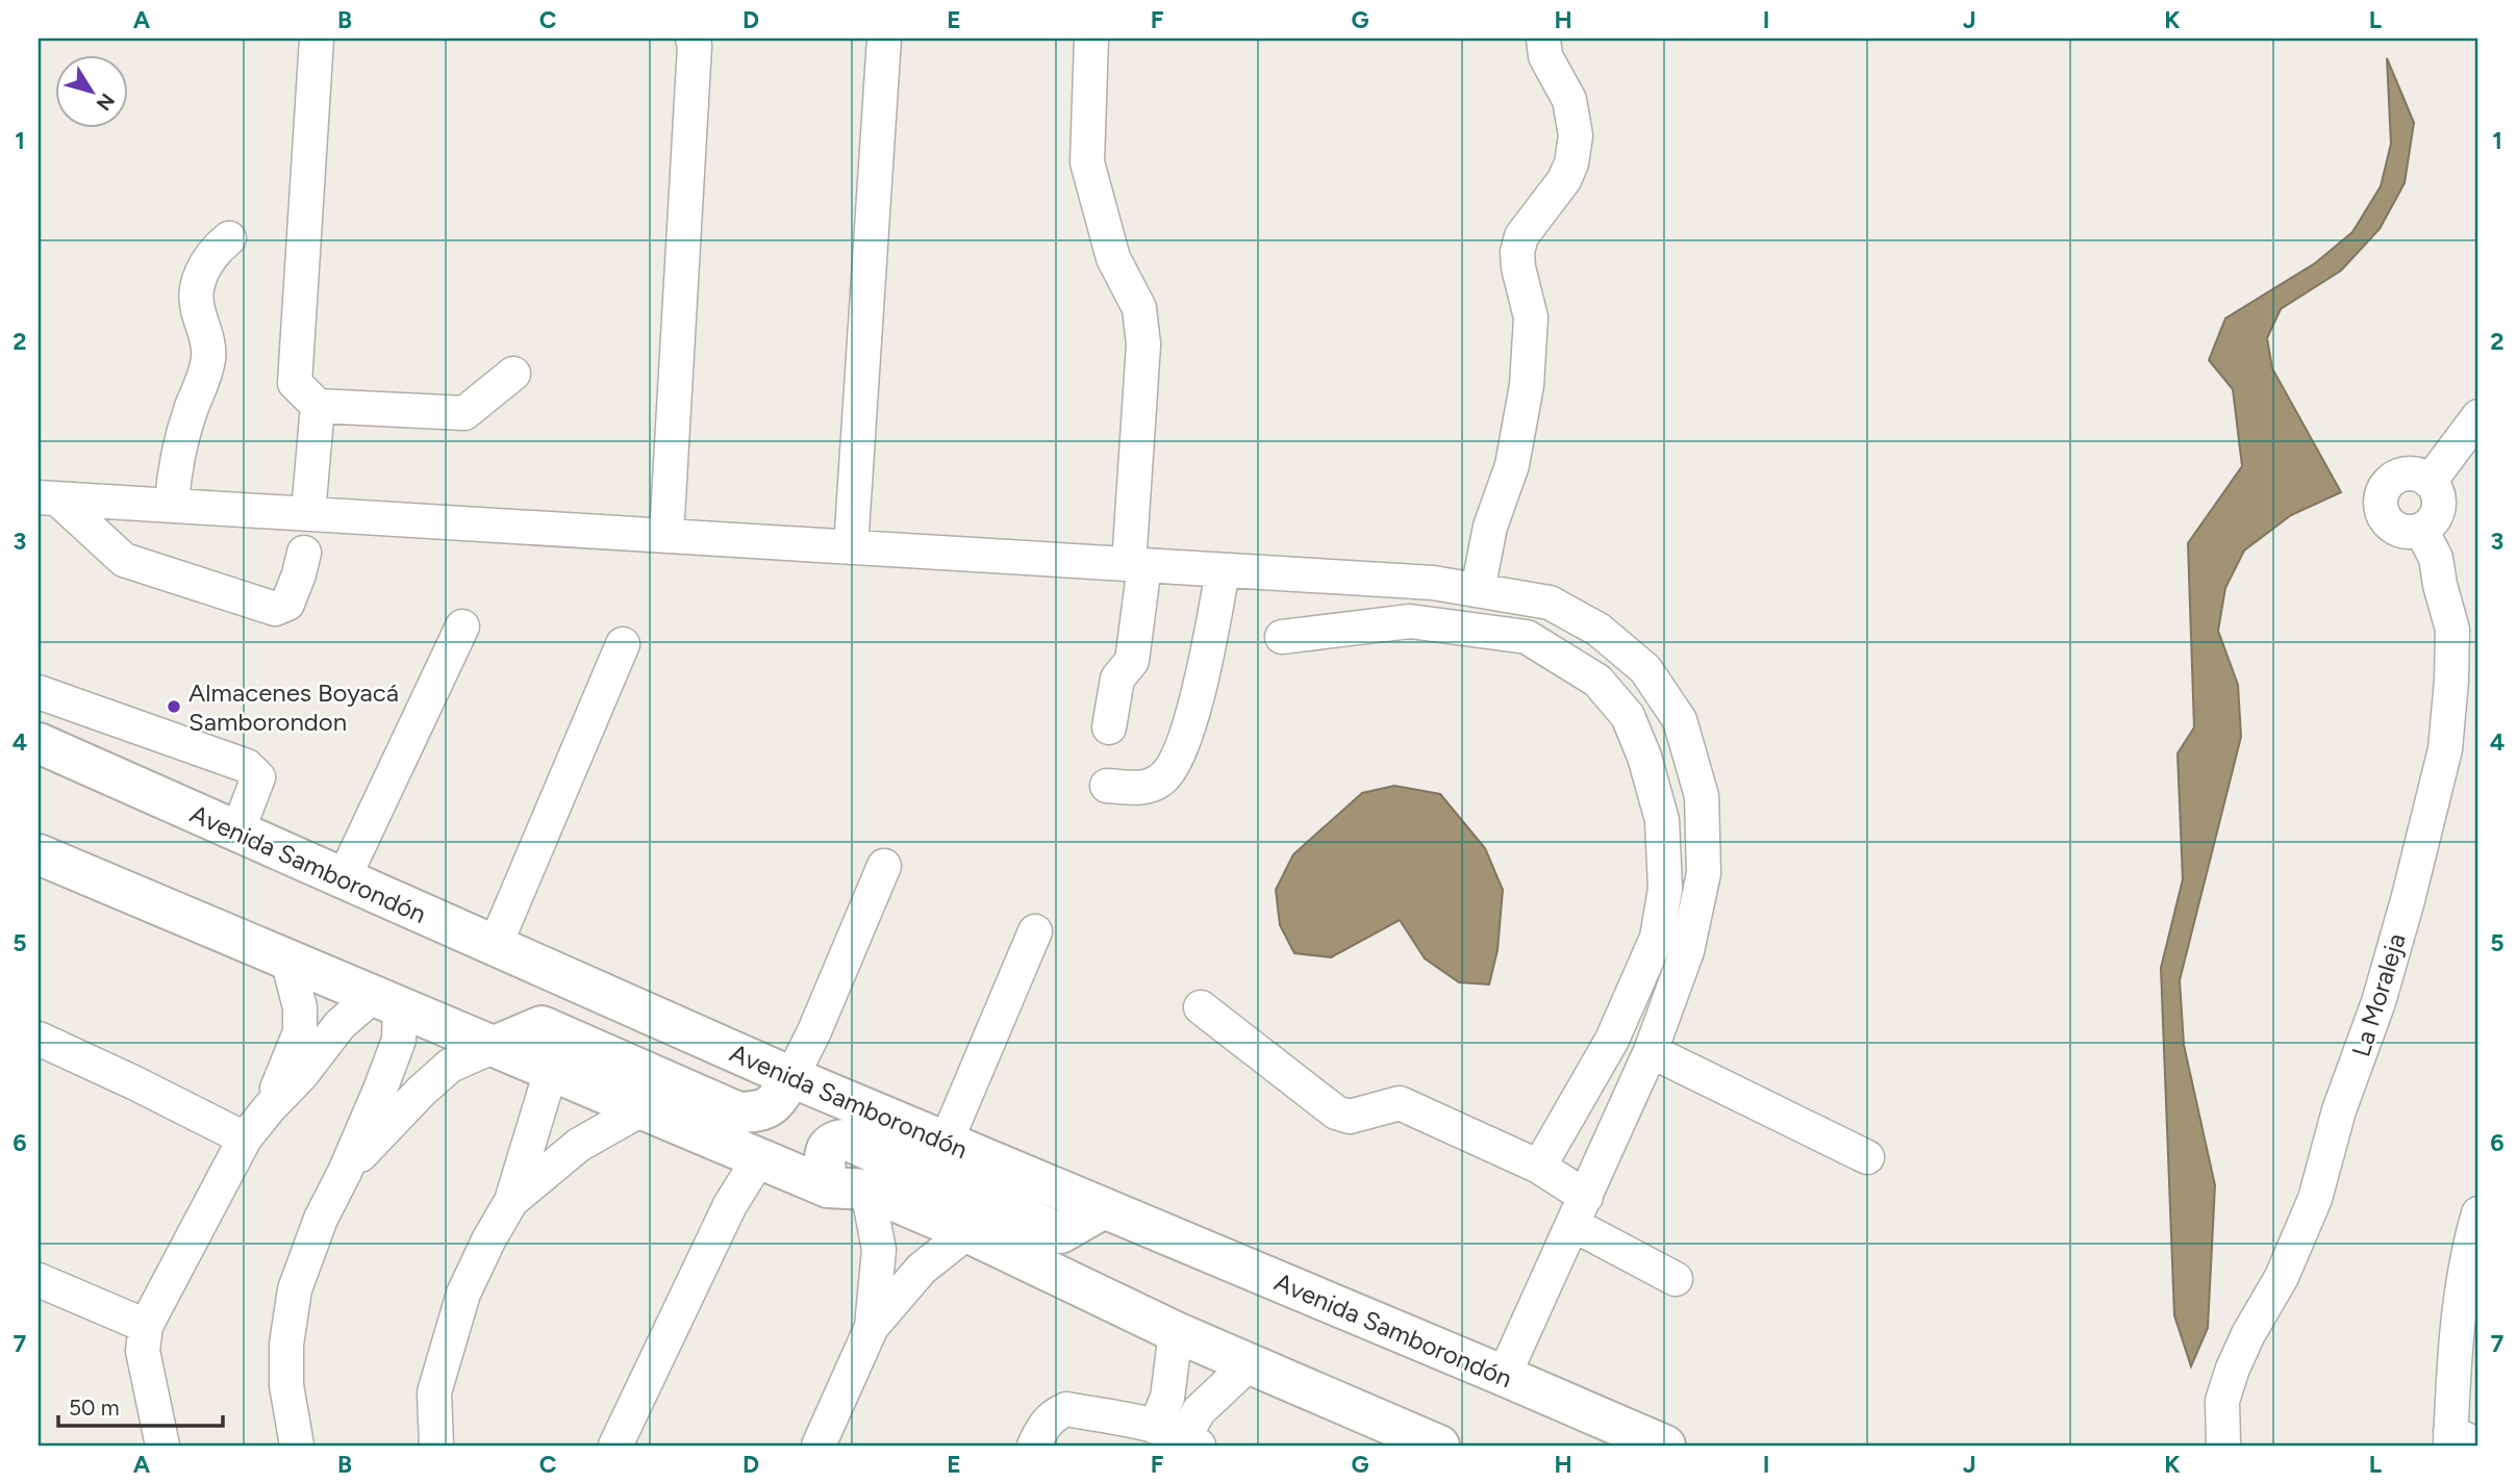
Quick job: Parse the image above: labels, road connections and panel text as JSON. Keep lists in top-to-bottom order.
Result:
{
  "streets": {
    "highway": ["Avenida Samborondón"],
    "street": ["La Moraleja"]
  },
  "places": ["Almacenes Boyacá Samborondon"],
  "scale_bar": "50 m",
  "north": "bottom right",
  "grid": {
    "columns": [
      "A",
      "B",
      "C",
      "D",
      "E",
      "F",
      "G",
      "H",
      "I",
      "J",
      "K",
      "L"
    ],
    "rows": [
      "1",
      "2",
      "3",
      "4",
      "5",
      "6",
      "7"
    ]
  }
}
